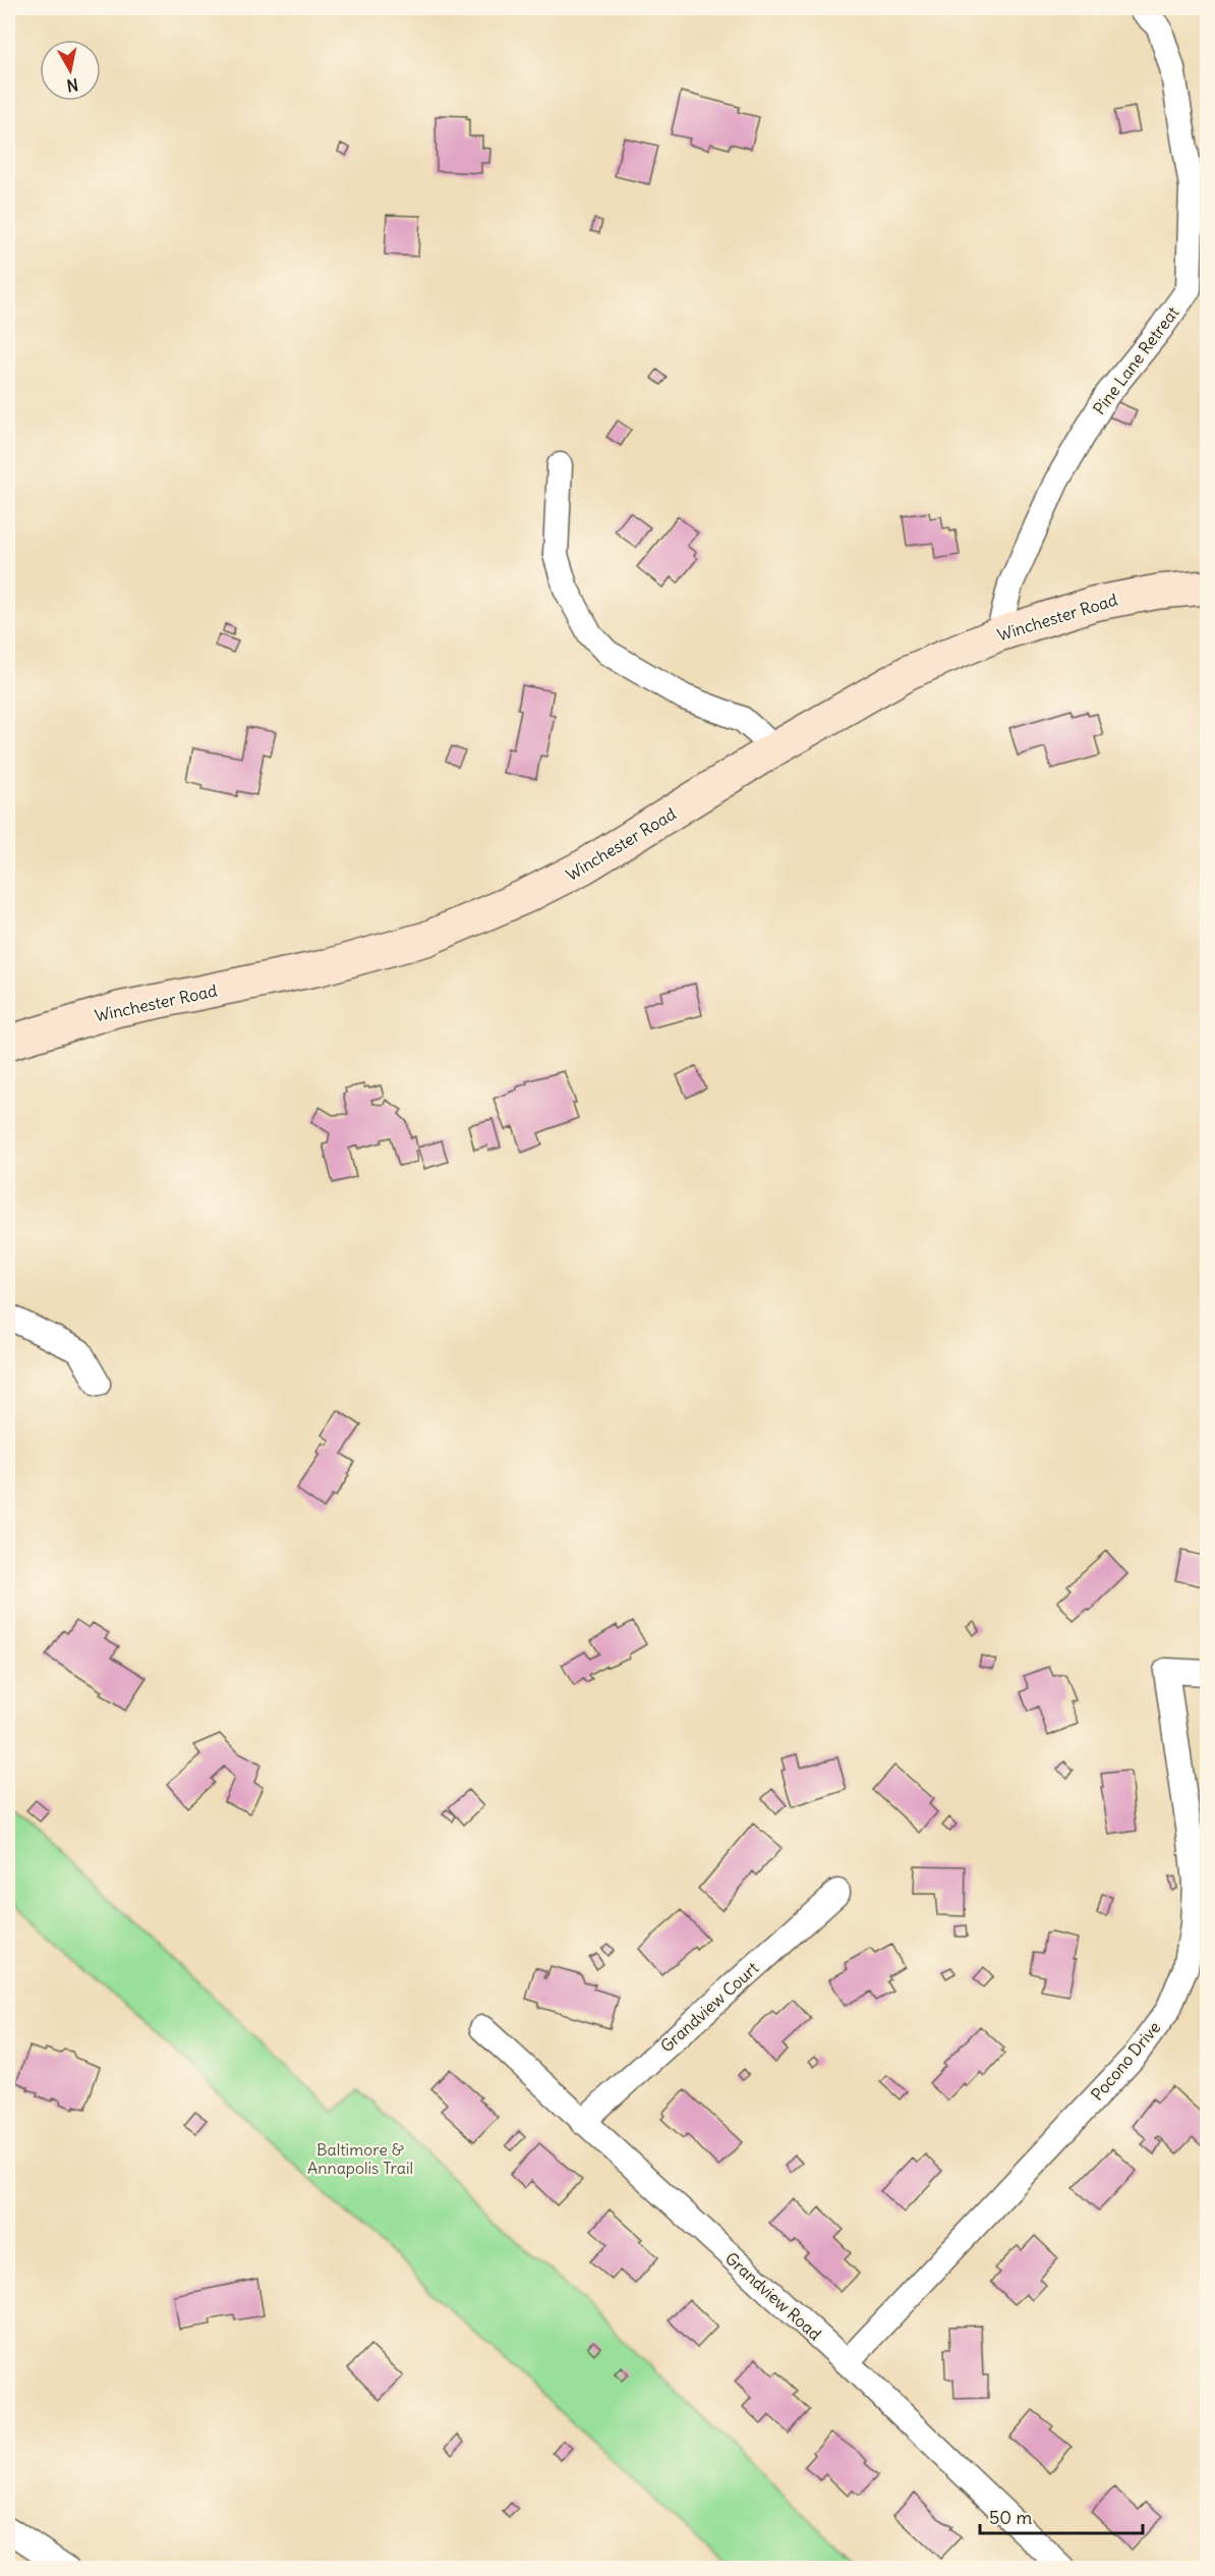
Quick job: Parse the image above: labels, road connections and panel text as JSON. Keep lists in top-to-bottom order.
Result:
{
  "streets": {
    "street": [
      "Pine Lane Retreat",
      "Winchester Road",
      "Grandview Court",
      "Pocono Drive",
      "Grandview Road"
    ]
  },
  "crossings": [
    ["Pine Lane Retreat", "Winchester Road"],
    ["Grandview Court", "Grandview Road"],
    ["Pocono Drive", "Grandview Road"]
  ],
  "parks": ["Baltimore & Annapolis Trail"],
  "scale_bar": "50 m",
  "north": "bottom"
}
